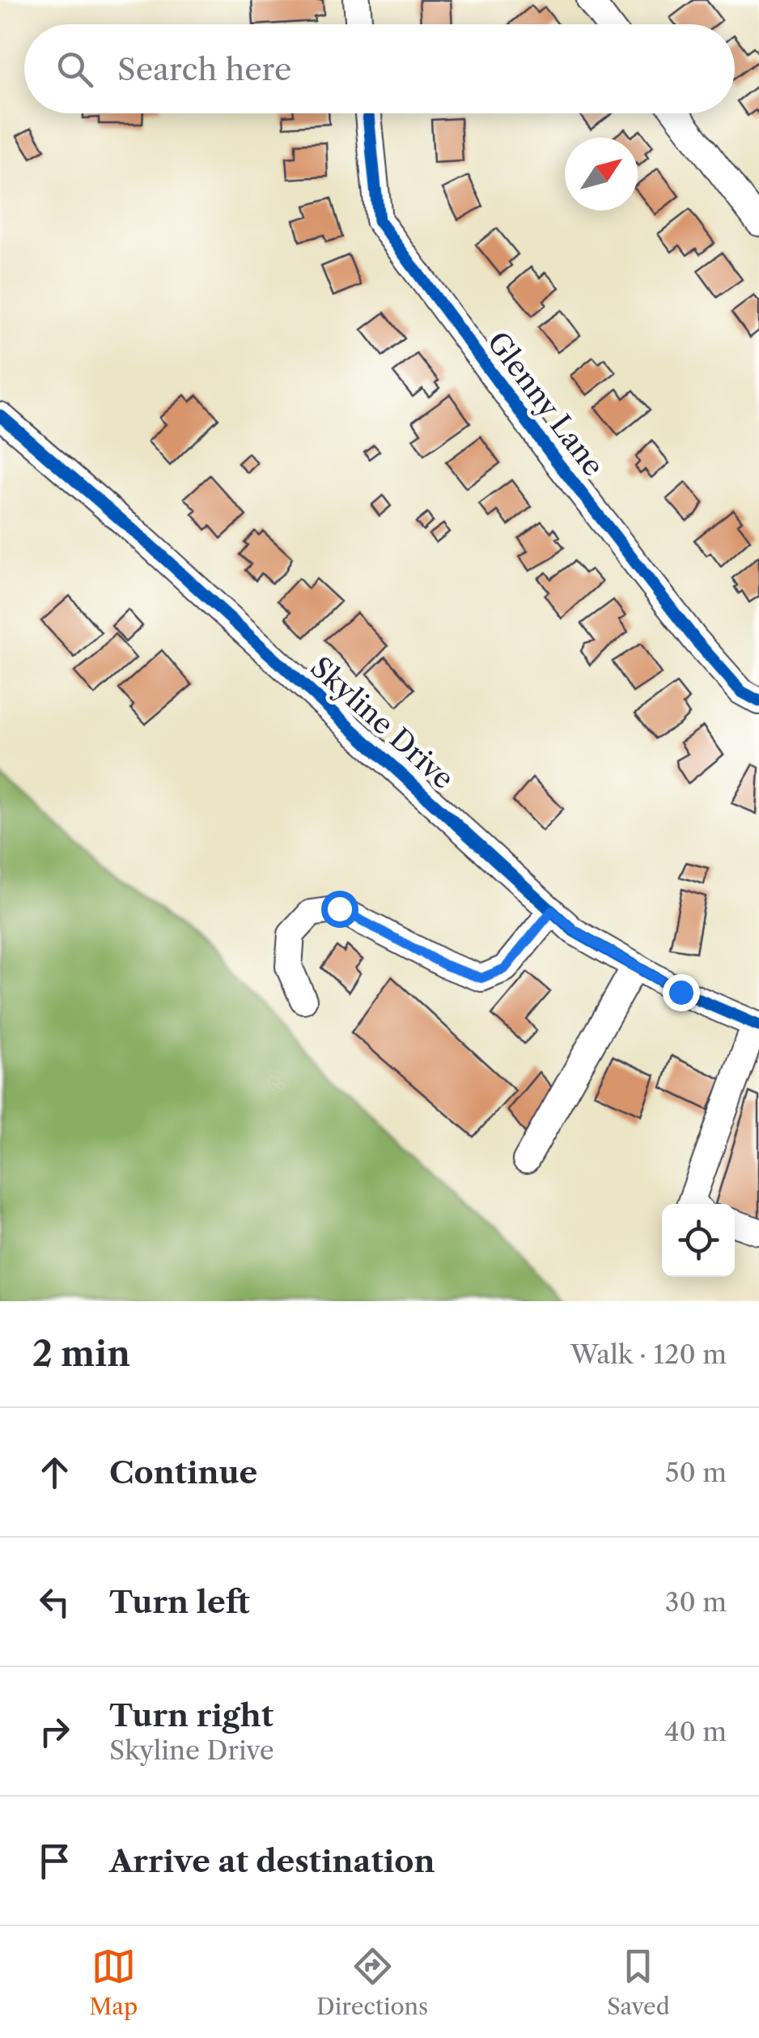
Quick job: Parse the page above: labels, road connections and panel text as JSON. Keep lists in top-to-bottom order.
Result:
{
  "streets": {
    "street": ["Glenny Lane", "Skyline Drive"]
  },
  "north": "top right",
  "page": {
    "search": "Search here",
    "heading": ["2 min", "Walk · 120 m"],
    "list": [
      ["Continue", "50 m"],
      ["Turn left", "30 m"],
      ["Turn right", "Skyline Drive", "40 m"],
      "Arrive at destination"
    ],
    "nav": ["Map", "Directions", "Saved"]
  }
}
